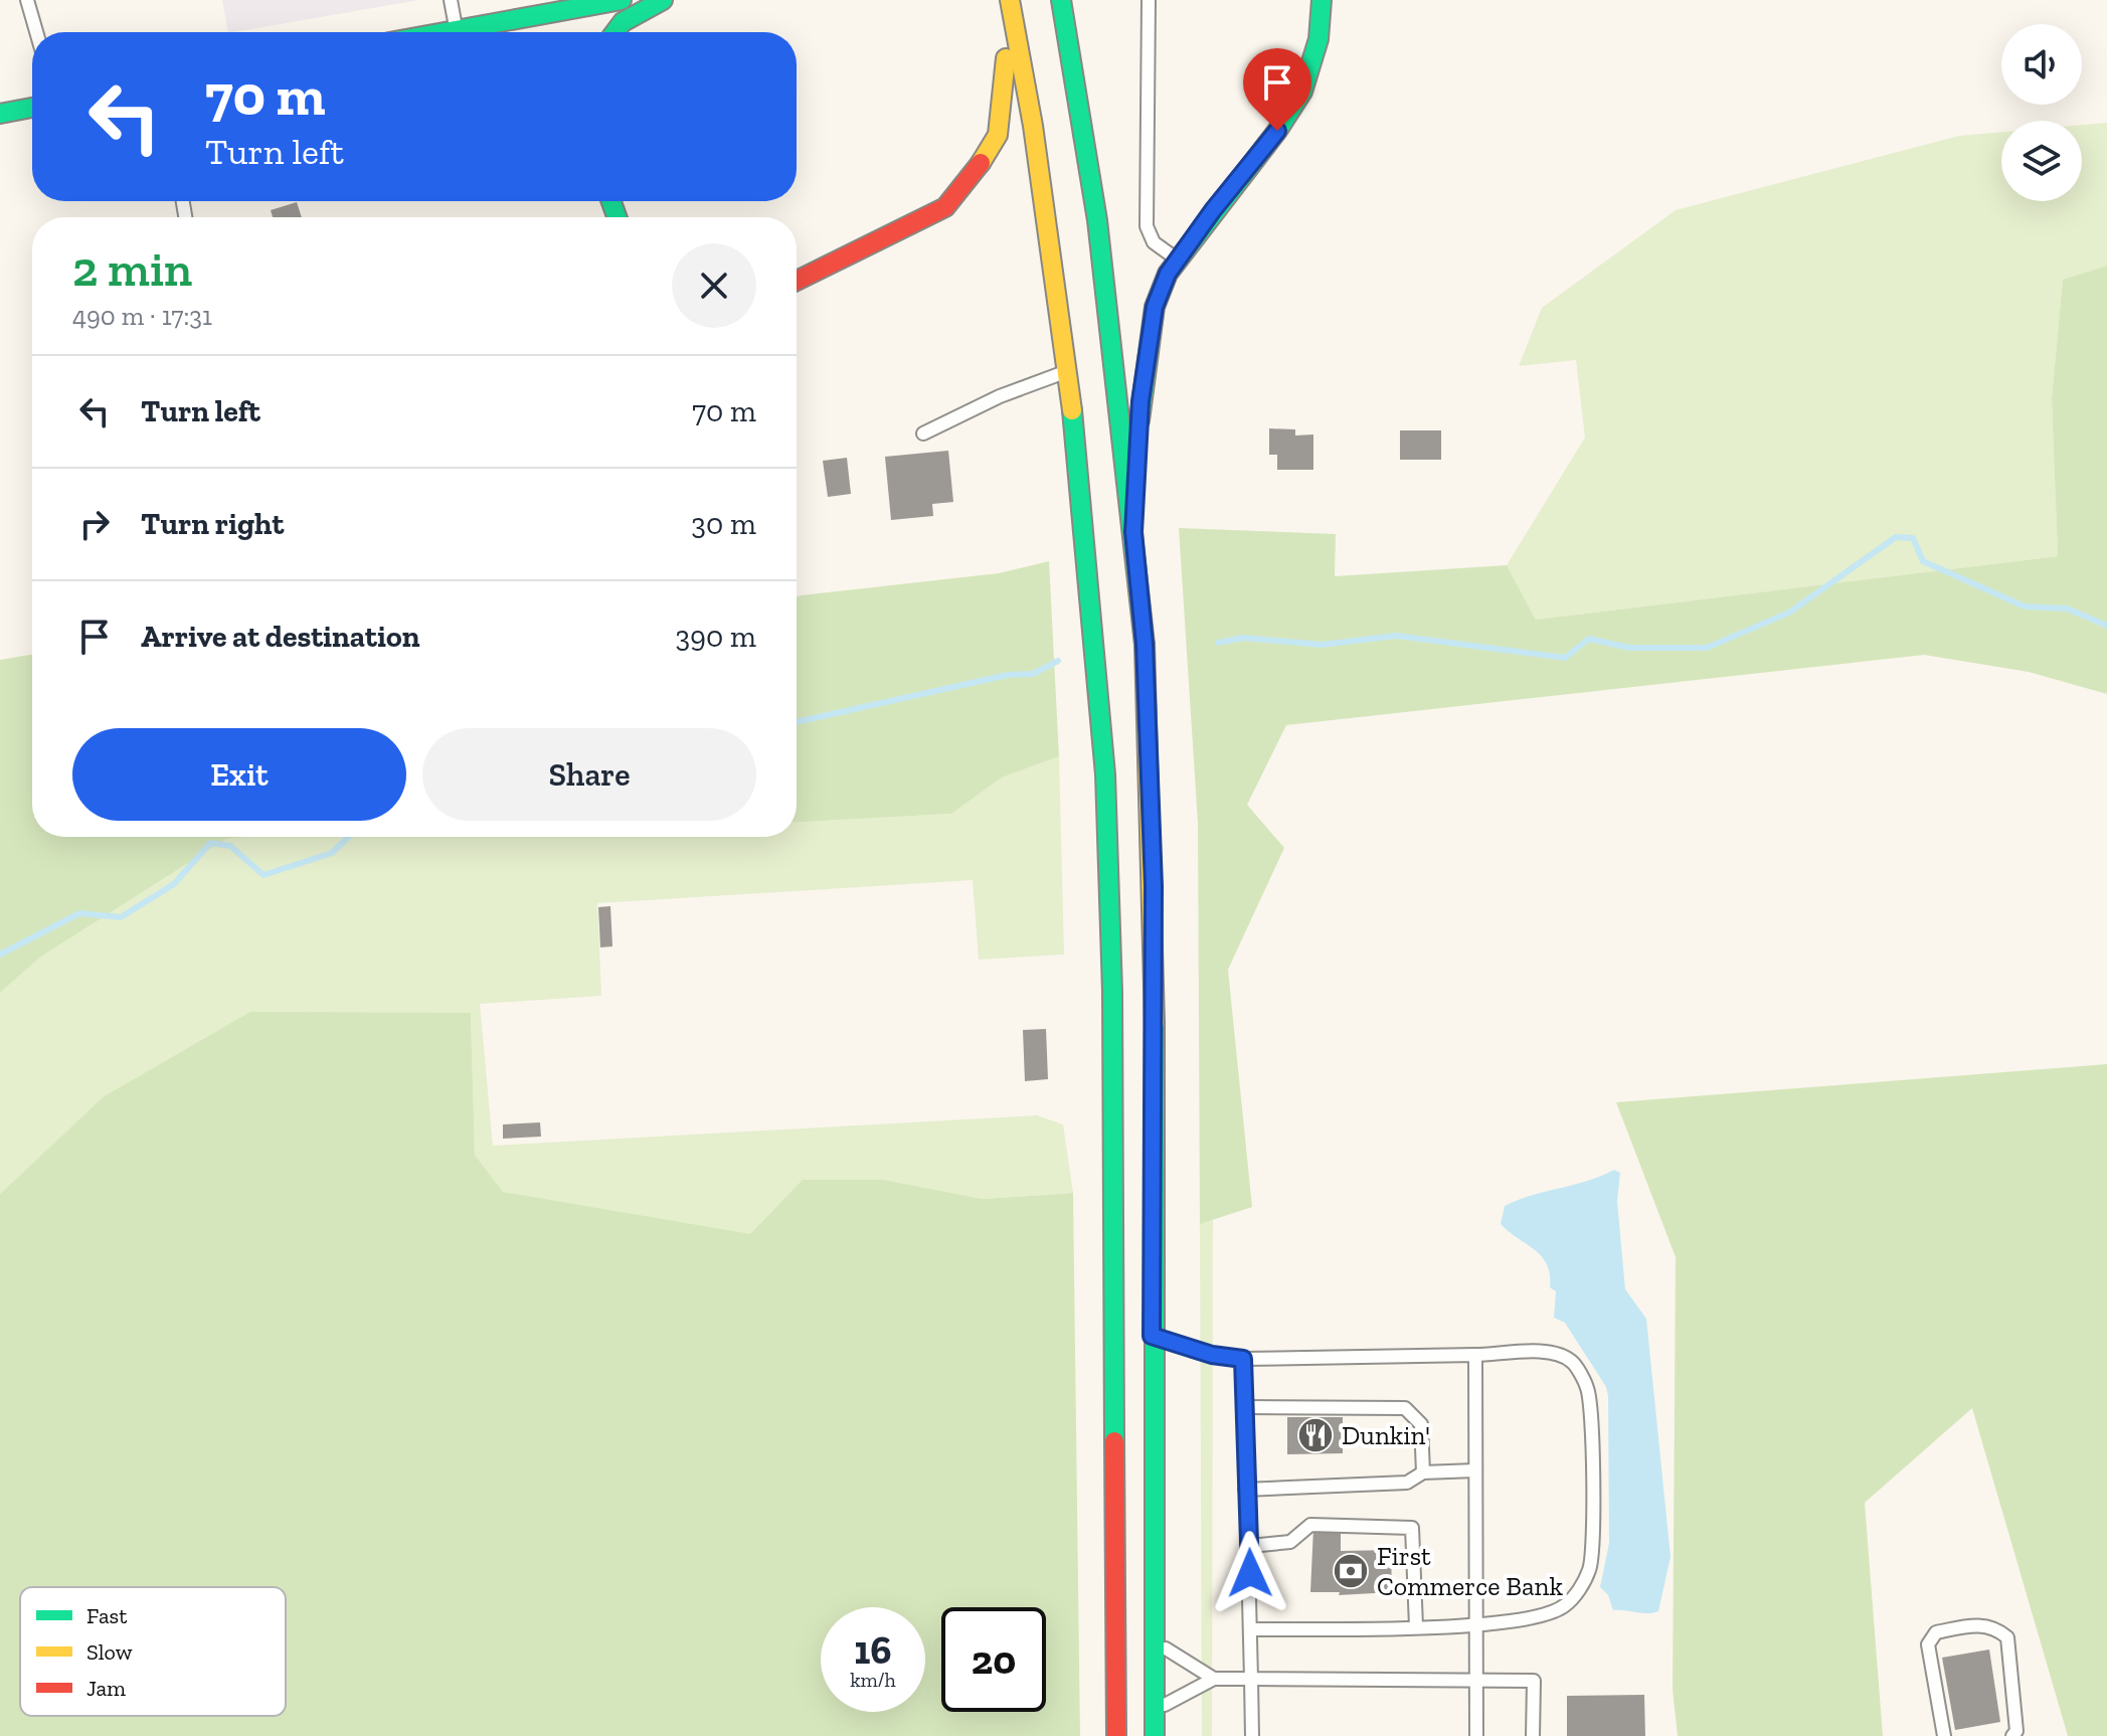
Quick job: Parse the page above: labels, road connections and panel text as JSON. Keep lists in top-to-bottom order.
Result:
{
  "places": {
    "restaurant": ["Dunkin'"],
    "bank": ["First Commerce Bank"]
  },
  "legend": ["Fast", "Slow", "Jam"],
  "page": {
    "turn": ["70 m", "Turn left"],
    "heading": ["2 min", "490 m · 17:31"],
    "list": [
      {
        "name": "Turn left",
        "value": "70 m"
      },
      {
        "name": "Turn right",
        "value": "30 m"
      },
      {
        "name": "Arrive at destination",
        "value": "390 m"
      }
    ],
    "buttons": ["Exit", "Share"],
    "speed": "16 km/h",
    "limit": "20"
  }
}
